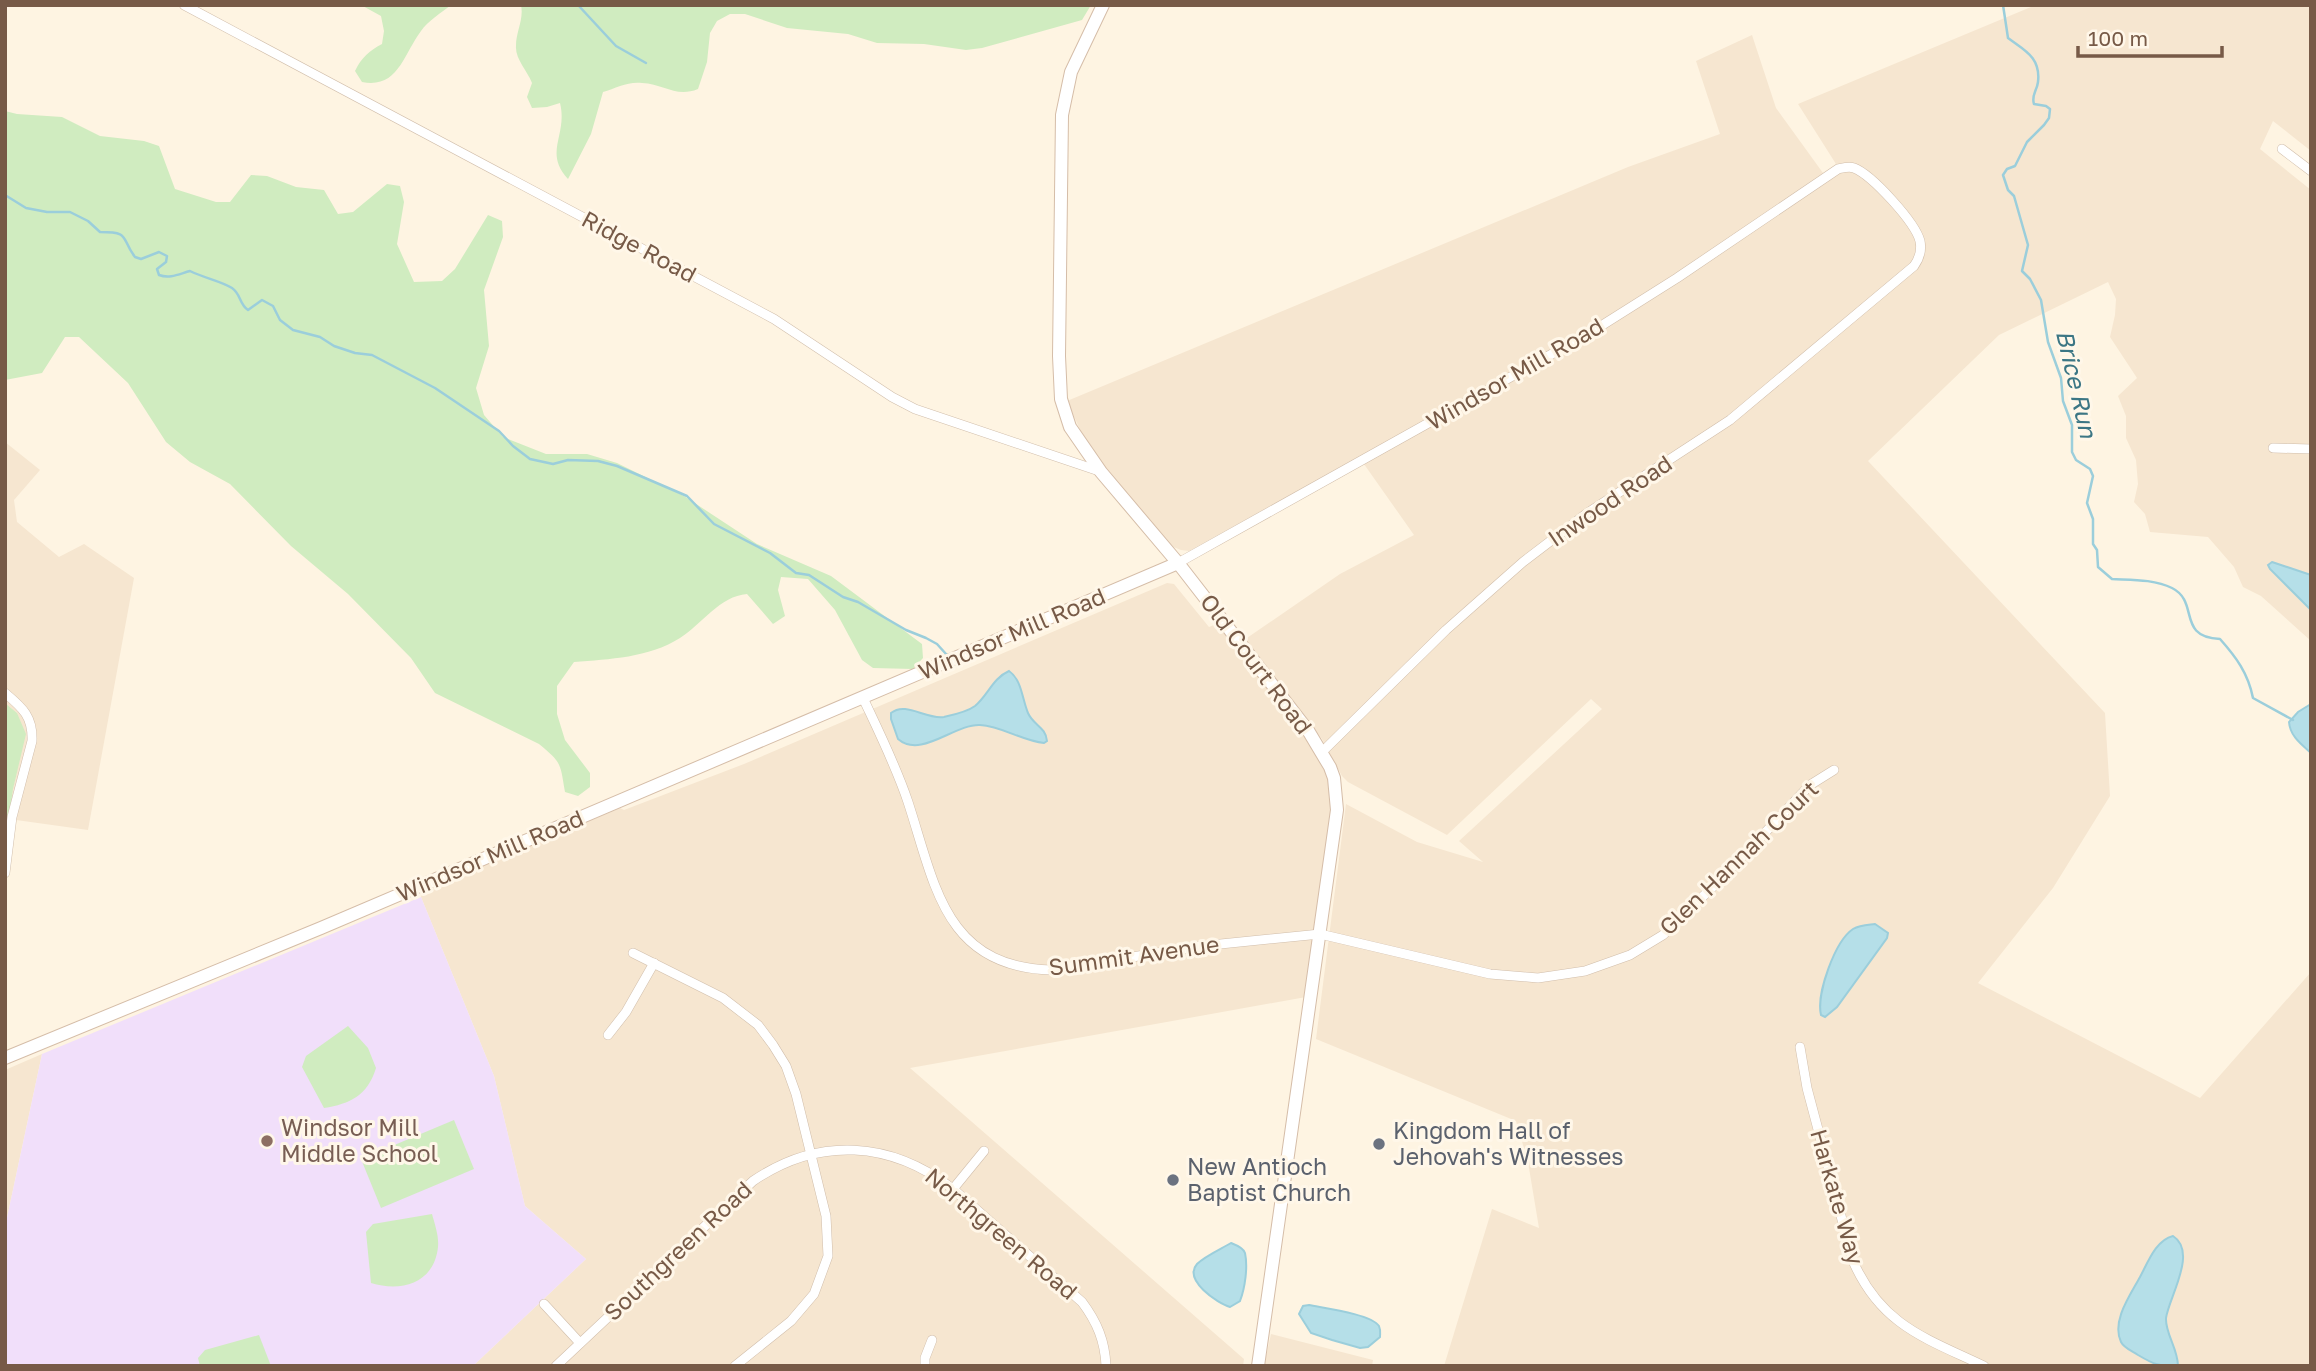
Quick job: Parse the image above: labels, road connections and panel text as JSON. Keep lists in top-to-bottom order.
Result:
{
  "streets": {
    "main road": ["Windsor Mill Road", "Old Court Road"],
    "street": [
      "Ridge Road",
      "Inwood Road",
      "Glen Hannah Court",
      "Summit Avenue",
      "Harkate Way",
      "Northgreen Road",
      "Southgreen Road"
    ]
  },
  "crossings": [
    ["Ridge Road", "Old Court Road"],
    ["Windsor Mill Road", "Inwood Road"],
    ["Windsor Mill Road", "Old Court Road"],
    ["Windsor Mill Road", "Summit Avenue"],
    ["Inwood Road", "Old Court Road"],
    ["Old Court Road", "Glen Hannah Court"],
    ["Old Court Road", "Summit Avenue"],
    ["Glen Hannah Court", "Summit Avenue"],
    ["Northgreen Road", "Southgreen Road"]
  ],
  "water": ["Brice Run"],
  "places": ["Windsor Mill Middle School", "Kingdom Hall of Jehovah's Witnesses", "New Antioch Baptist Church"],
  "scale_bar": "100 m"
}
